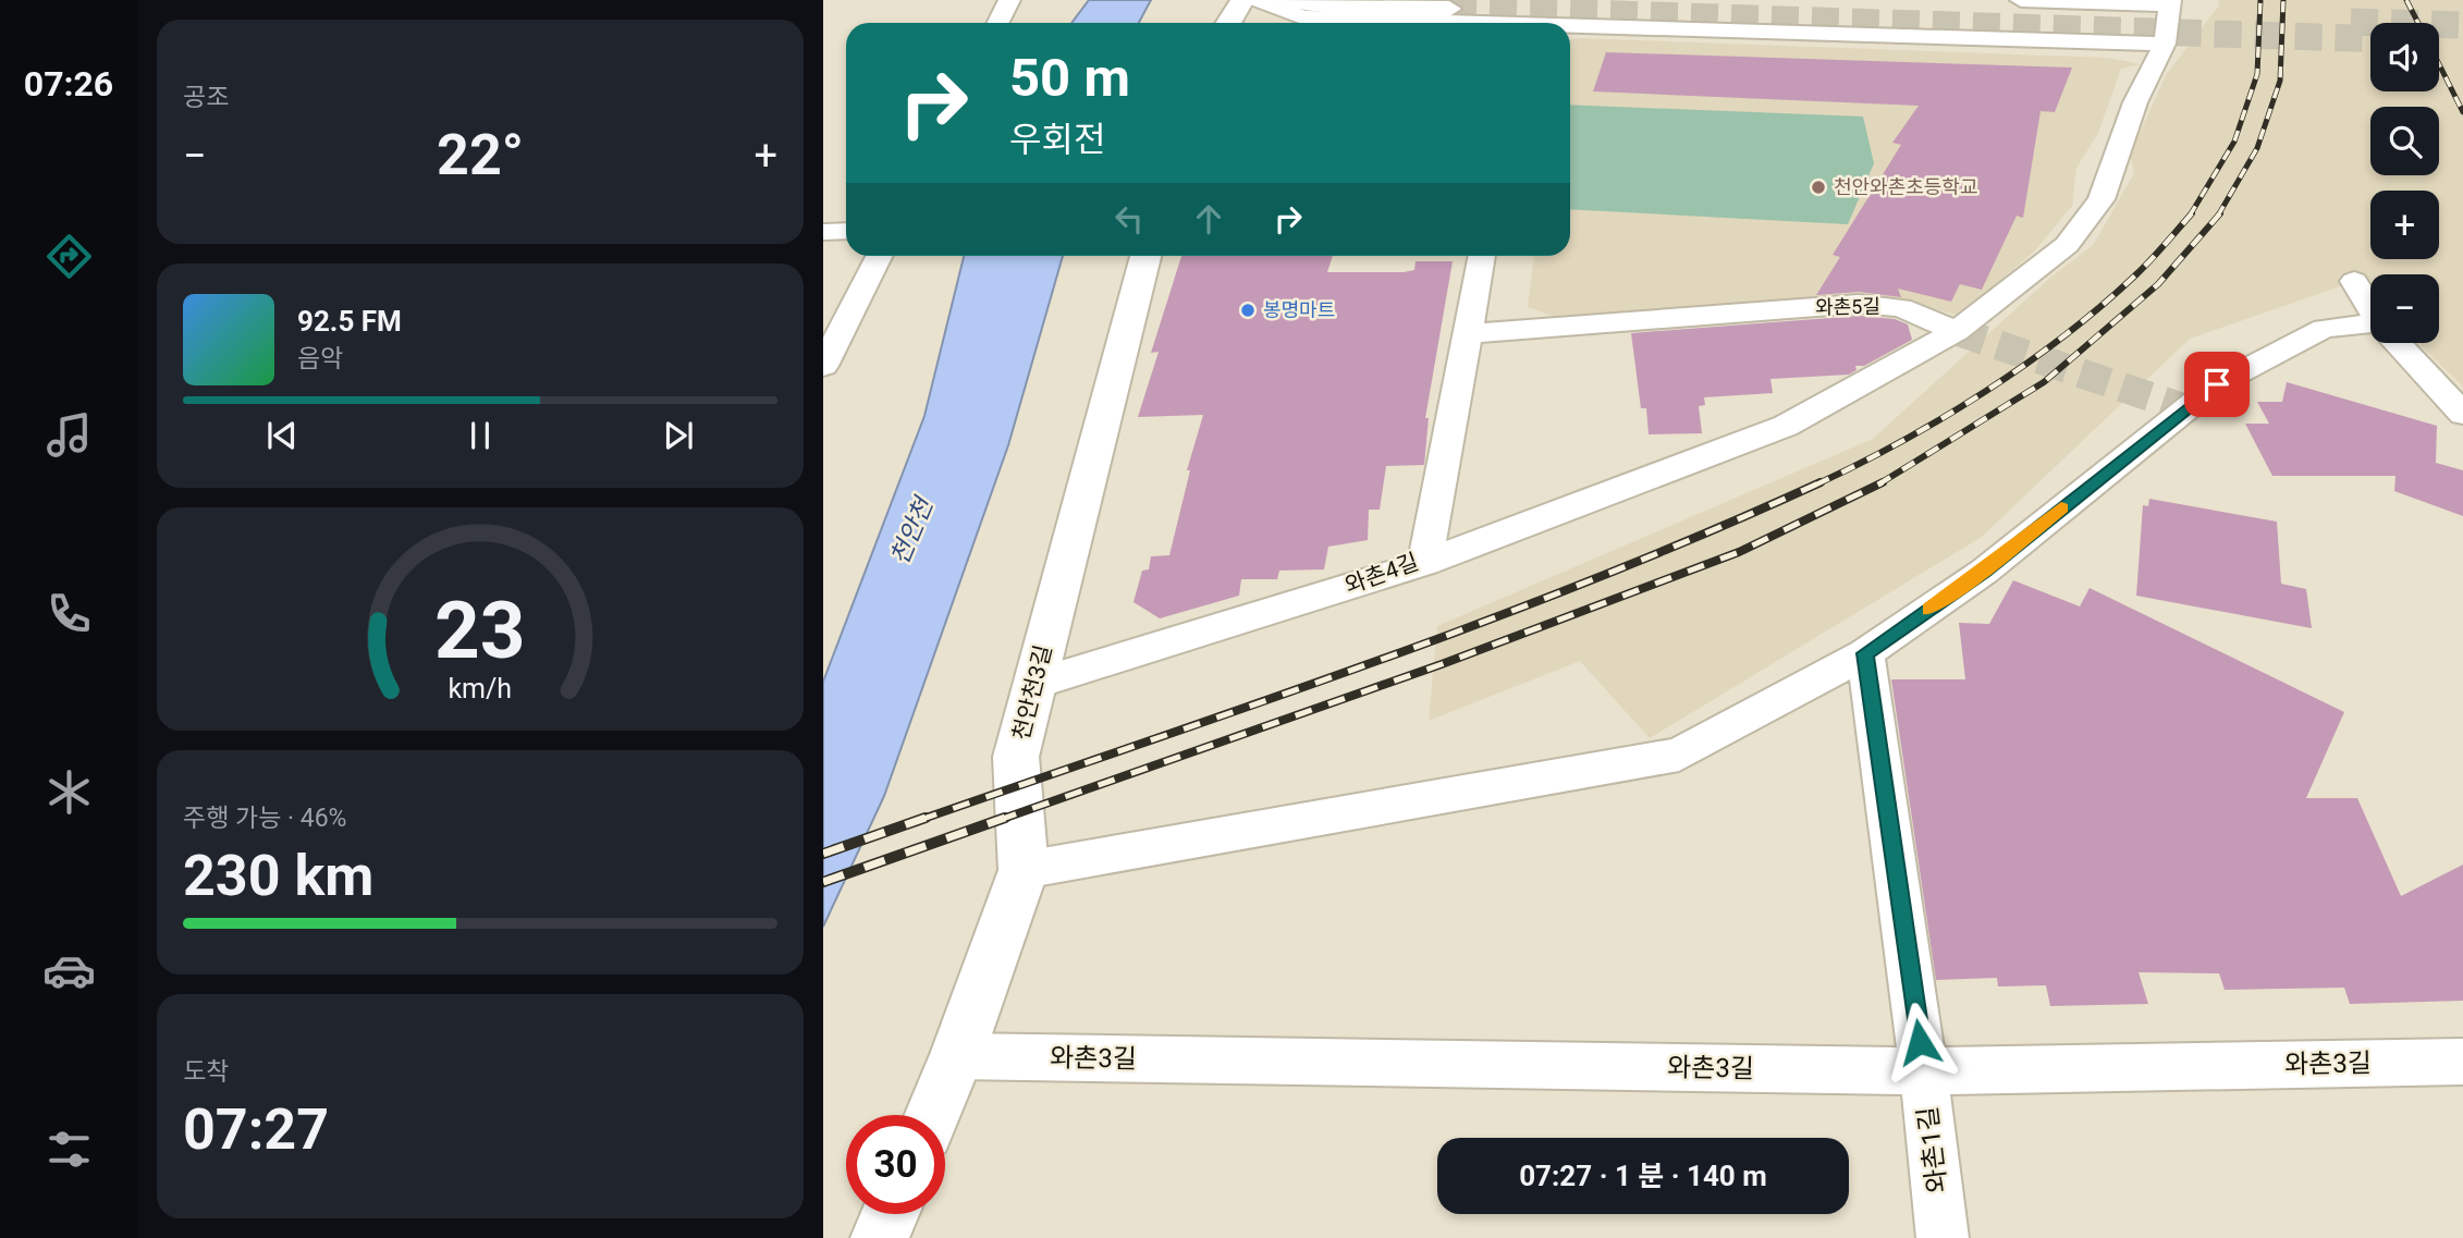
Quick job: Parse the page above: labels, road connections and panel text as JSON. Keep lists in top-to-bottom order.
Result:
{
  "streets": {
    "street": [
      "와촌5길",
      "와촌4길",
      "천안천3길",
      "와촌3길",
      "와촌1길"
    ]
  },
  "crossings": [
    ["와촌5길", "와촌4길"],
    ["와촌4길", "천안천3길"],
    ["천안천3길", "와촌3길"],
    ["와촌3길", "와촌1길"]
  ],
  "water": ["천안천"],
  "places": ["천안와촌초등학교", "봉명마트"],
  "page": {
    "tabs": "07:26",
    "tile": [
      "공조",
      ["주행 가능 · 46%", "230 km"],
      ["도착", "07:27"]
    ],
    "map_buttons": ["+", "−"],
    "turn": ["50 m", "우회전"],
    "heat": ["−", "22°", "+"],
    "song": ["92.5 FM", "음악"],
    "limit": "30",
    "trip": "07:27 · 1 분 · 140 m",
    "gauge": ["23", "km/h"]
  }
}
